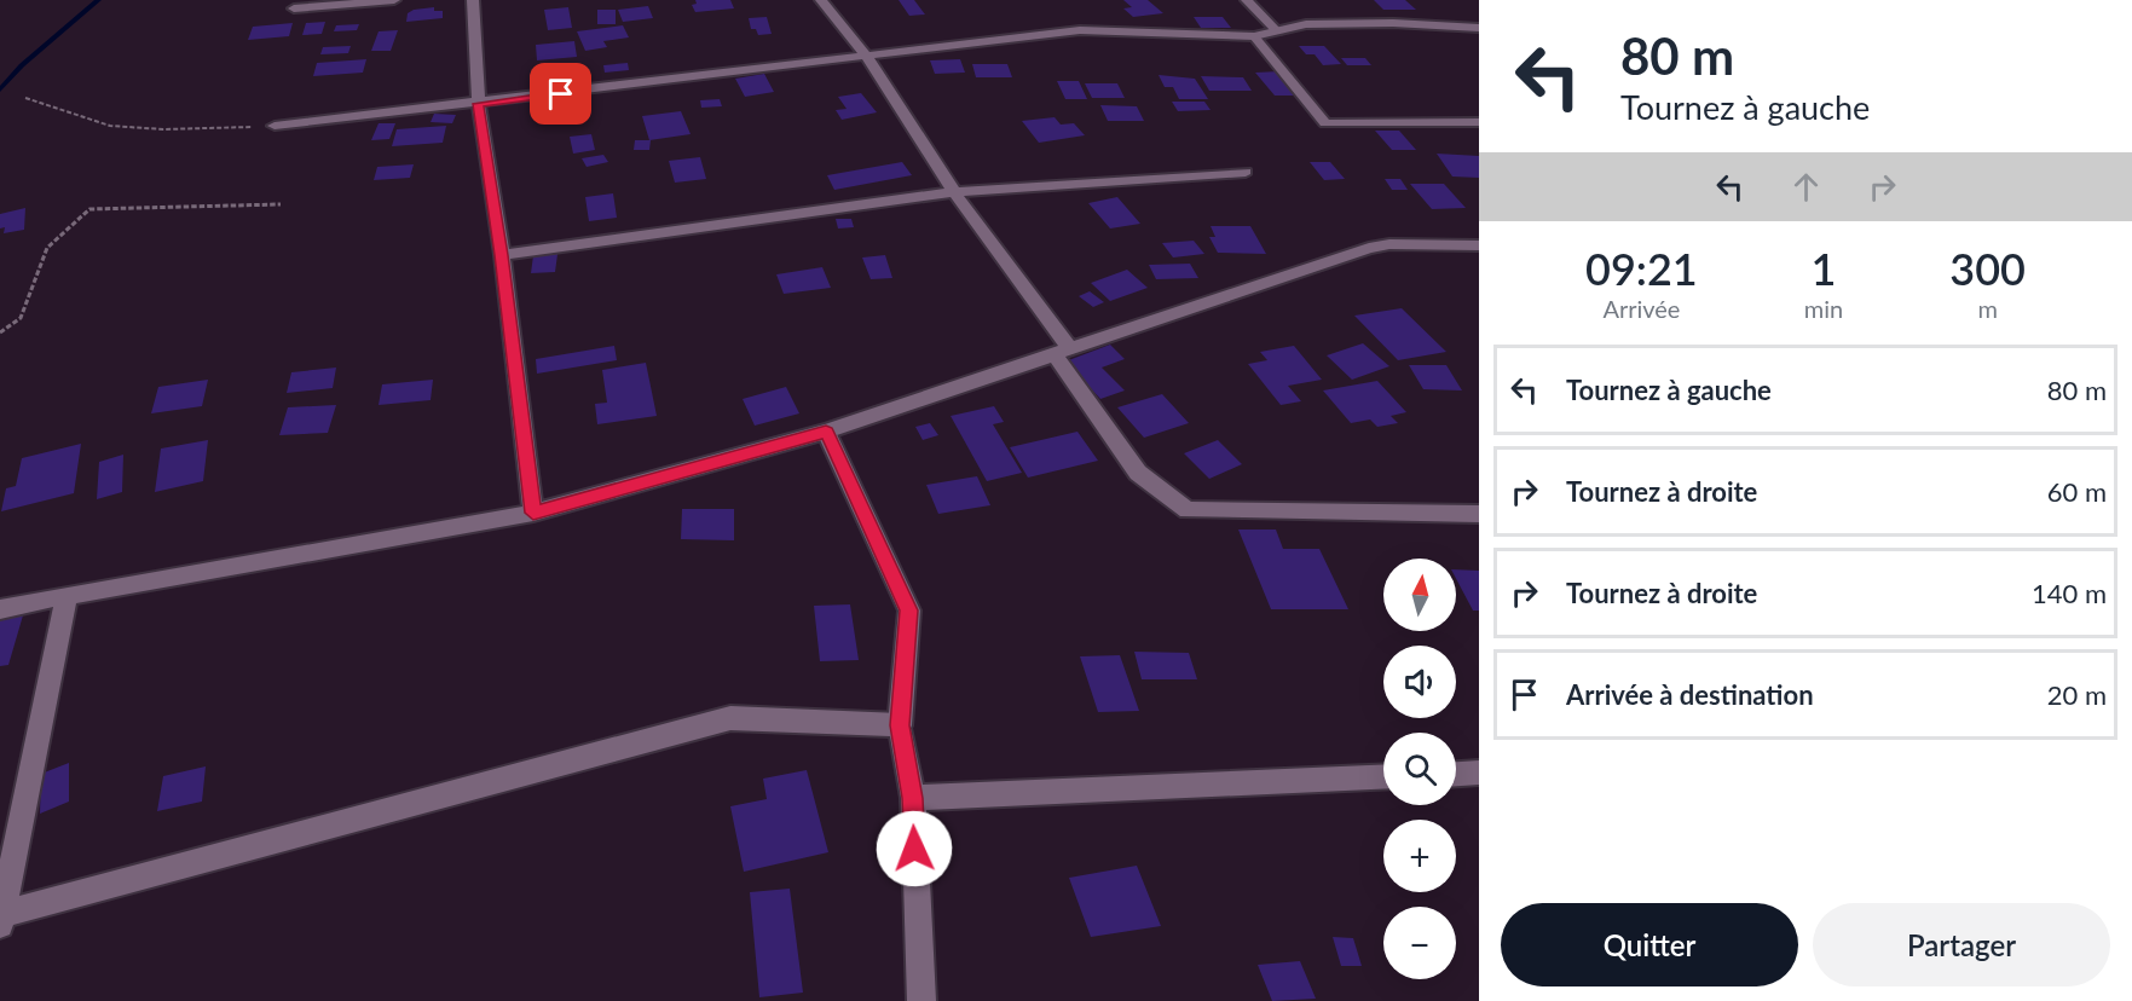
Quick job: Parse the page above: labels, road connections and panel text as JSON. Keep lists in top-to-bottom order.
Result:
{
  "north": "top",
  "page": {
    "turn": ["80 m", "Tournez à gauche"],
    "eta": [
      "09:21",
      "Arrivée",
      "1",
      "min",
      "300",
      "m"
    ],
    "list": [
      {
        "name": "Tournez à gauche",
        "value": "80 m"
      },
      {
        "name": "Tournez à droite",
        "value": "60 m"
      },
      {
        "name": "Tournez à droite",
        "value": "140 m"
      },
      {
        "name": "Arrivée à destination",
        "value": "20 m"
      }
    ],
    "map_buttons": ["+", "−"],
    "buttons": ["Quitter", "Partager"]
  }
}
